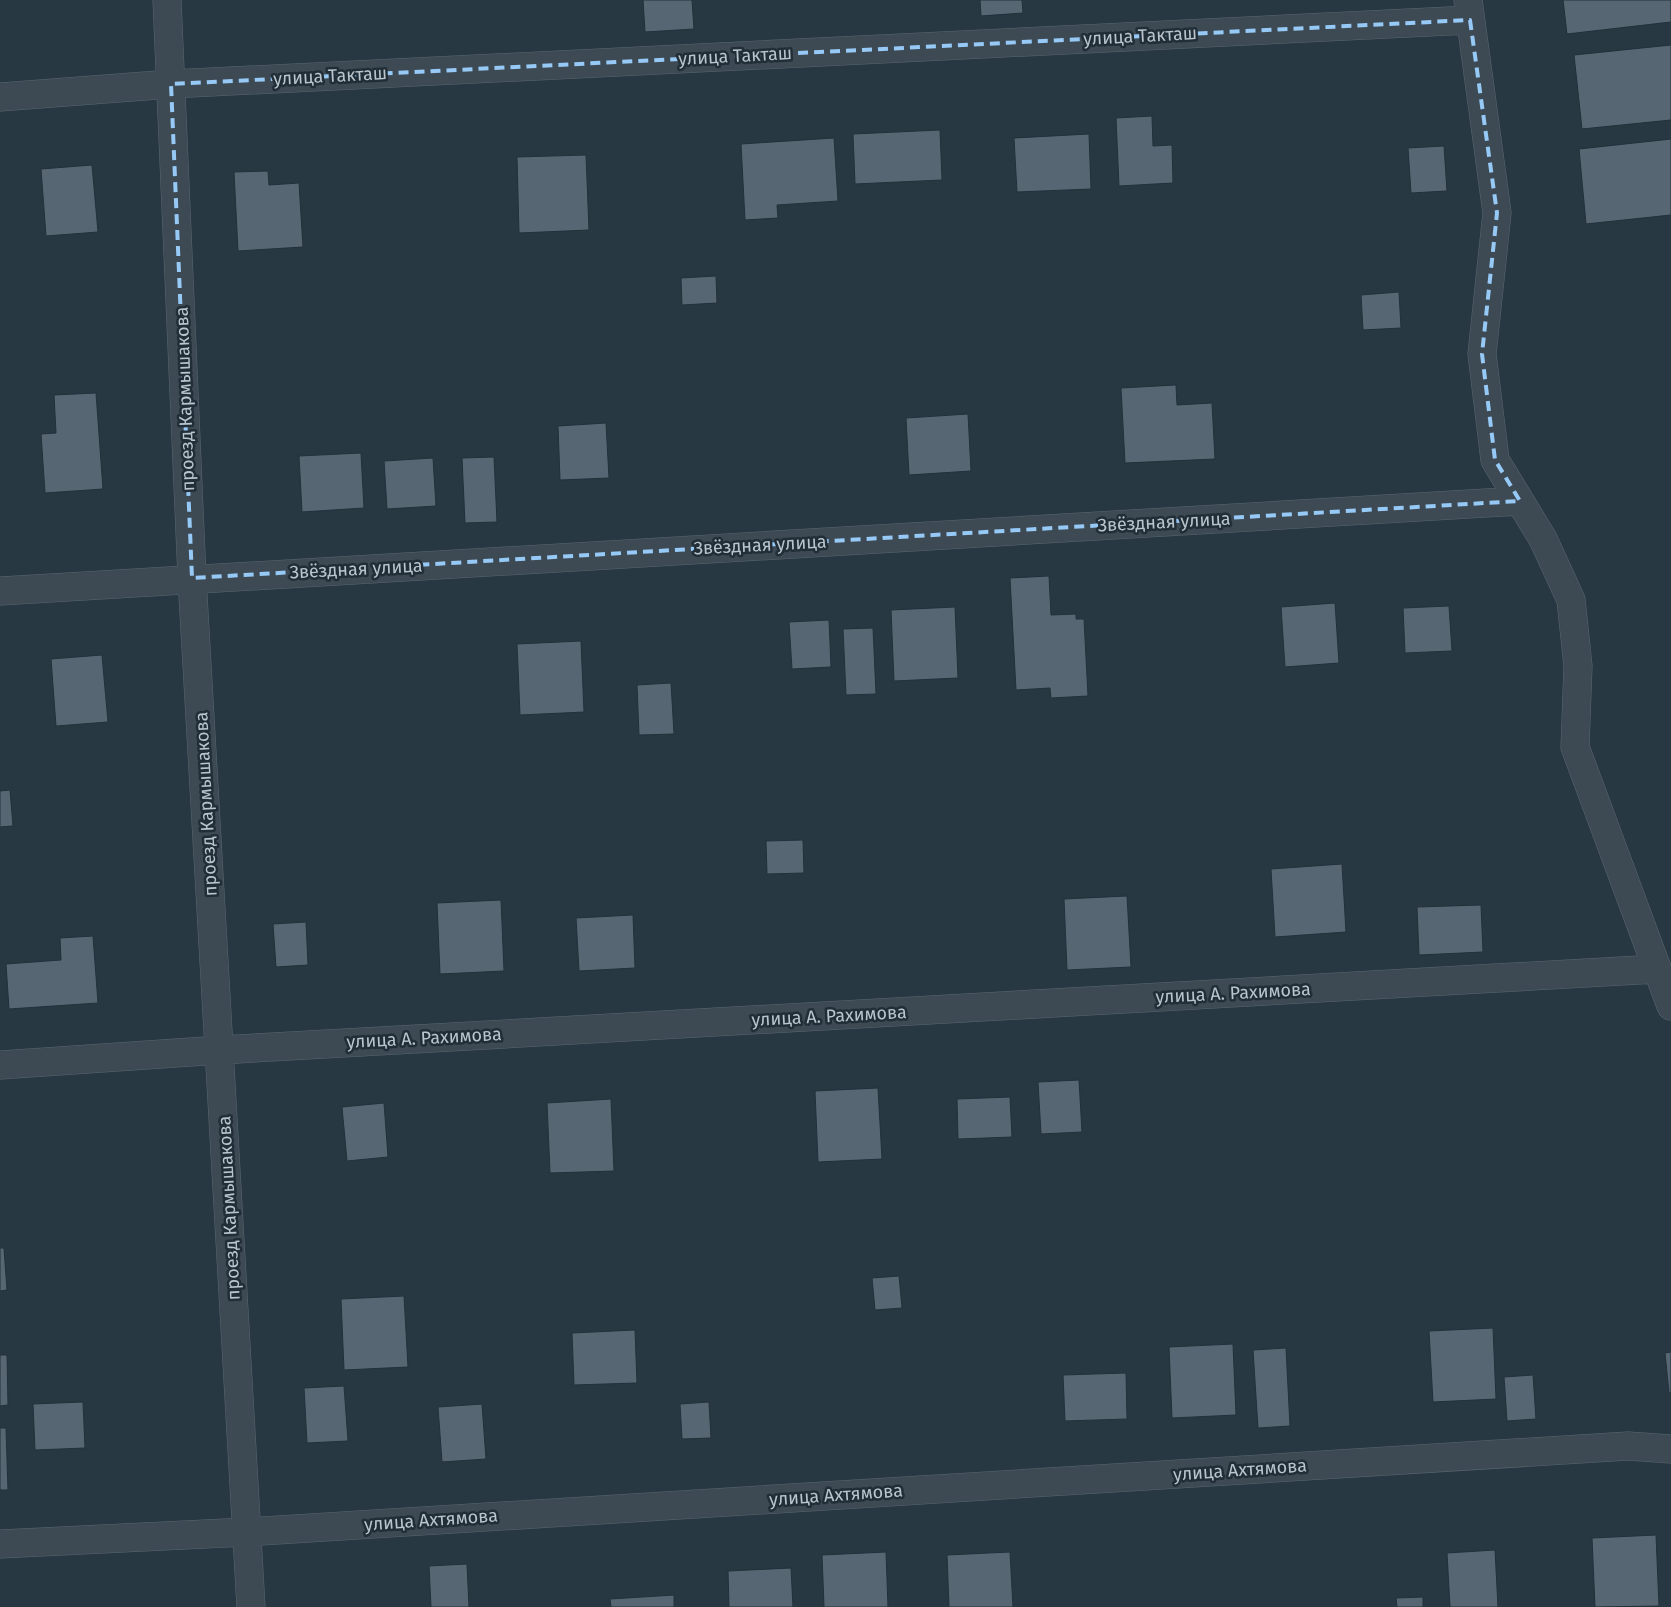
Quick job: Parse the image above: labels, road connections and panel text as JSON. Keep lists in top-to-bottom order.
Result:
{
  "streets": {
    "street": [
      "улица Такташ",
      "проезд Кармышакова",
      "Звёздная улица",
      "улица А. Рахимова",
      "улица Ахтямова"
    ]
  },
  "crossings": [
    ["улица Такташ", "проезд Кармышакова"],
    ["проезд Кармышакова", "Звёздная улица"],
    ["проезд Кармышакова", "улица А. Рахимова"],
    ["проезд Кармышакова", "улица Ахтямова"]
  ]
}
